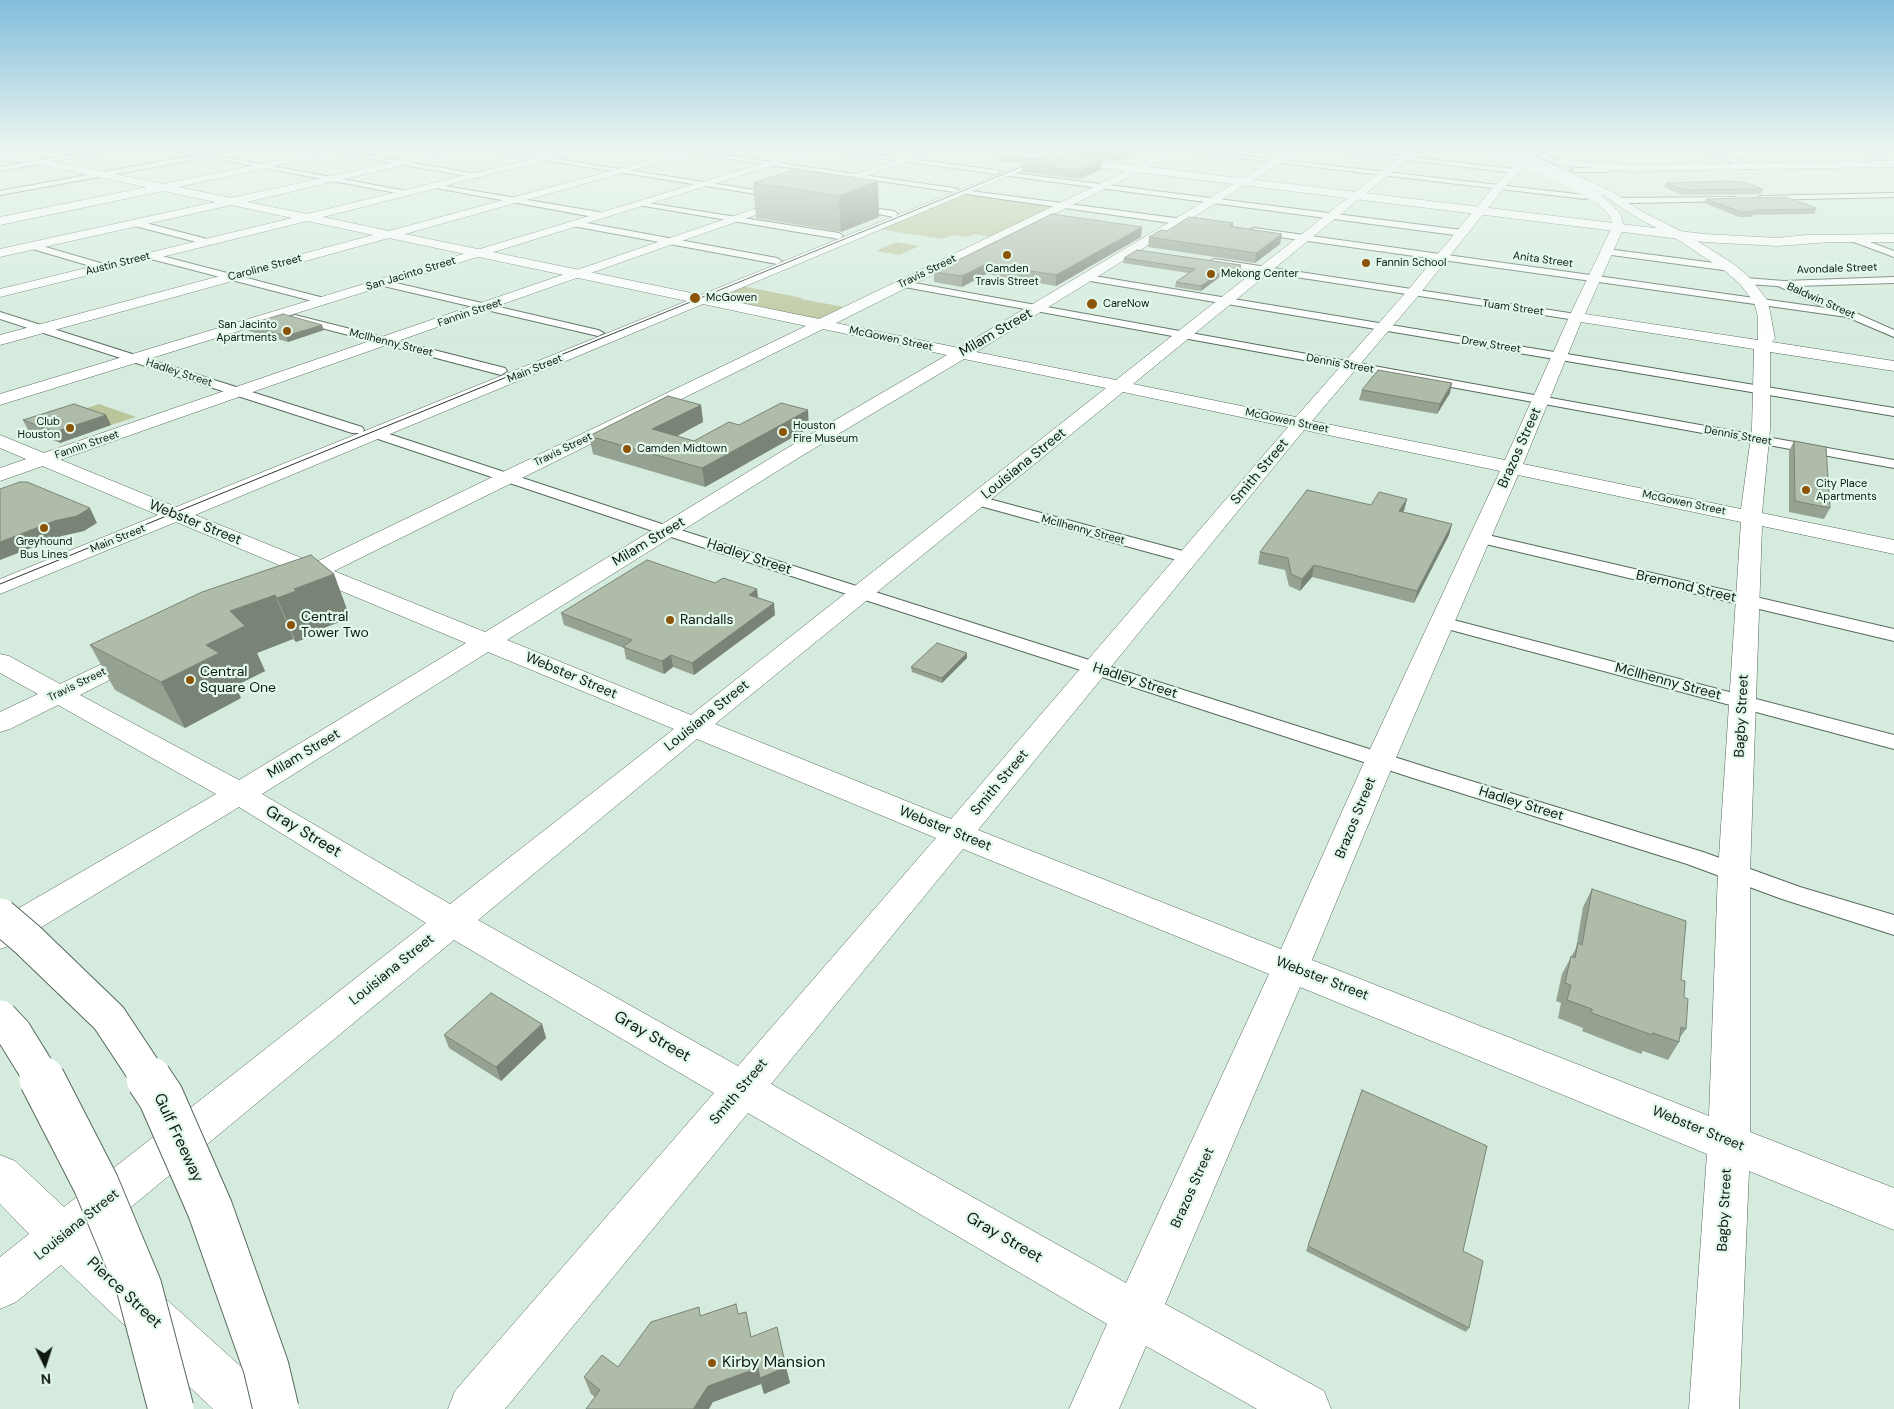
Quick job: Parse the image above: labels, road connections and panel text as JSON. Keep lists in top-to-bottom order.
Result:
{
  "streets": {
    "main road": [
      "Austin Street",
      "Caroline Street",
      "Travis Street",
      "San Jacinto Street",
      "Tuam Street",
      "Fannin Street",
      "Milam Street",
      "McGowen Street",
      "Main Street",
      "Brazos Street",
      "Louisiana Street",
      "Smith Street",
      "Webster Street",
      "Bagby Street",
      "Gray Street",
      "Gulf Freeway",
      "Pierce Street"
    ],
    "street": [
      "Anita Street",
      "Avondale Street",
      "Baldwin Street",
      "McIlhenny Street",
      "Drew Street",
      "Dennis Street",
      "Hadley Street",
      "Bremond Street"
    ]
  },
  "crossings": [
    ["Anita Street", "Baldwin Street"],
    ["Anita Street", "Brazos Street"],
    ["Anita Street", "Louisiana Street"],
    ["Anita Street", "Smith Street"],
    ["Anita Street", "Bagby Street"],
    ["Austin Street", "McGowen Street"],
    ["Caroline Street", "McGowen Street"],
    ["Caroline Street", "Hadley Street"],
    ["Avondale Street", "Baldwin Street"],
    ["Travis Street", "McGowen Street"],
    ["Travis Street", "Dennis Street"],
    ["Travis Street", "Hadley Street"],
    ["Travis Street", "Webster Street"],
    ["Travis Street", "Gray Street"],
    ["San Jacinto Street", "McGowen Street"],
    ["San Jacinto Street", "McIlhenny Street"],
    ["San Jacinto Street", "Hadley Street"],
    ["Baldwin Street", "Bagby Street"],
    ["Tuam Street", "Brazos Street"],
    ["Tuam Street", "Louisiana Street"],
    ["Tuam Street", "Smith Street"],
    ["Tuam Street", "Bagby Street"],
    ["Fannin Street", "McGowen Street"],
    ["Fannin Street", "McIlhenny Street"],
    ["Fannin Street", "Hadley Street"],
    ["Fannin Street", "Webster Street"],
    ["Milam Street", "McGowen Street"],
    ["Milam Street", "Drew Street"],
    ["Milam Street", "Dennis Street"],
    ["Milam Street", "Hadley Street"],
    ["Milam Street", "Webster Street"],
    ["Milam Street", "Gray Street"],
    ["McGowen Street", "Main Street"],
    ["McGowen Street", "Brazos Street"],
    ["McGowen Street", "Louisiana Street"],
    ["McGowen Street", "Smith Street"],
    ["McGowen Street", "Bagby Street"],
    ["McIlhenny Street", "Main Street"],
    ["McIlhenny Street", "Brazos Street"],
    ["McIlhenny Street", "Louisiana Street"],
    ["McIlhenny Street", "Smith Street"],
    ["McIlhenny Street", "Bagby Street"],
    ["Drew Street", "Brazos Street"],
    ["Drew Street", "Louisiana Street"],
    ["Drew Street", "Smith Street"],
    ["Drew Street", "Bagby Street"],
    ["Dennis Street", "Brazos Street"],
    ["Dennis Street", "Louisiana Street"],
    ["Dennis Street", "Smith Street"],
    ["Dennis Street", "Bagby Street"],
    ["Main Street", "Hadley Street"],
    ["Main Street", "Webster Street"],
    ["Hadley Street", "Brazos Street"],
    ["Hadley Street", "Louisiana Street"],
    ["Hadley Street", "Smith Street"],
    ["Hadley Street", "Bagby Street"],
    ["Brazos Street", "Webster Street"],
    ["Brazos Street", "Bremond Street"],
    ["Brazos Street", "Gray Street"],
    ["Louisiana Street", "Webster Street"],
    ["Louisiana Street", "Gray Street"],
    ["Louisiana Street", "Pierce Street"],
    ["Smith Street", "Webster Street"],
    ["Smith Street", "Gray Street"],
    ["Webster Street", "Bagby Street"],
    ["Bremond Street", "Bagby Street"]
  ],
  "places": [
    "Camden Travis Street",
    "Fannin School",
    "Mekong Center",
    "McGowen",
    "CareNow",
    "San Jacinto Apartments",
    "Club Houston",
    "Houston Fire Museum",
    "Camden Midtown",
    "City Place Apartments",
    "Greyhound Bus Lines",
    "Randalls",
    "Central Tower Two",
    "Central Square One",
    "Kirby Mansion"
  ],
  "north": "bottom"
}
